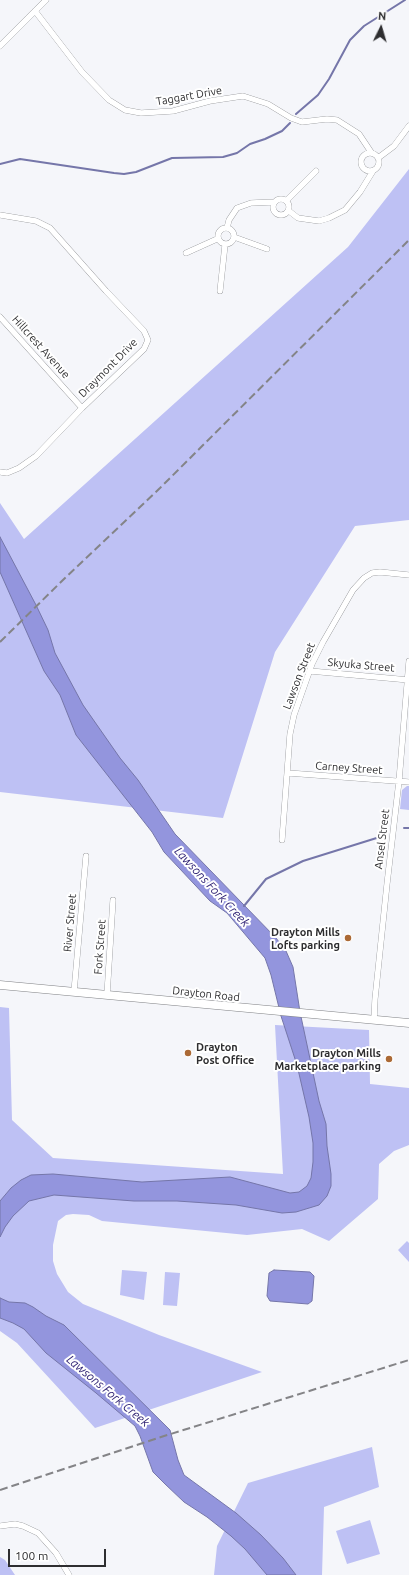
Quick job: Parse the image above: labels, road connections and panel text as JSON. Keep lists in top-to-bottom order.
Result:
{
  "streets": {
    "main road": ["Drayton Road"],
    "street": [
      "Taggart Drive",
      "Hillcrest Avenue",
      "Draymont Drive",
      "Skyuka Street",
      "Lawson Street",
      "Carney Street",
      "Ansel Street",
      "River Street",
      "Fork Street"
    ]
  },
  "crossings": [
    ["Hillcrest Avenue", "Draymont Drive"],
    ["Skyuka Street", "Lawson Street"],
    ["Skyuka Street", "Ansel Street"],
    ["Lawson Street", "Carney Street"],
    ["Carney Street", "Ansel Street"],
    ["Ansel Street", "Drayton Road"],
    ["River Street", "Drayton Road"],
    ["Fork Street", "Drayton Road"]
  ],
  "water": ["Lawsons Fork Creek"],
  "places": ["Drayton Mills Lofts parking", "Drayton Post Office", "Drayton Mills Marketplace parking"],
  "scale_bar": "100 m",
  "north": "top"
}
